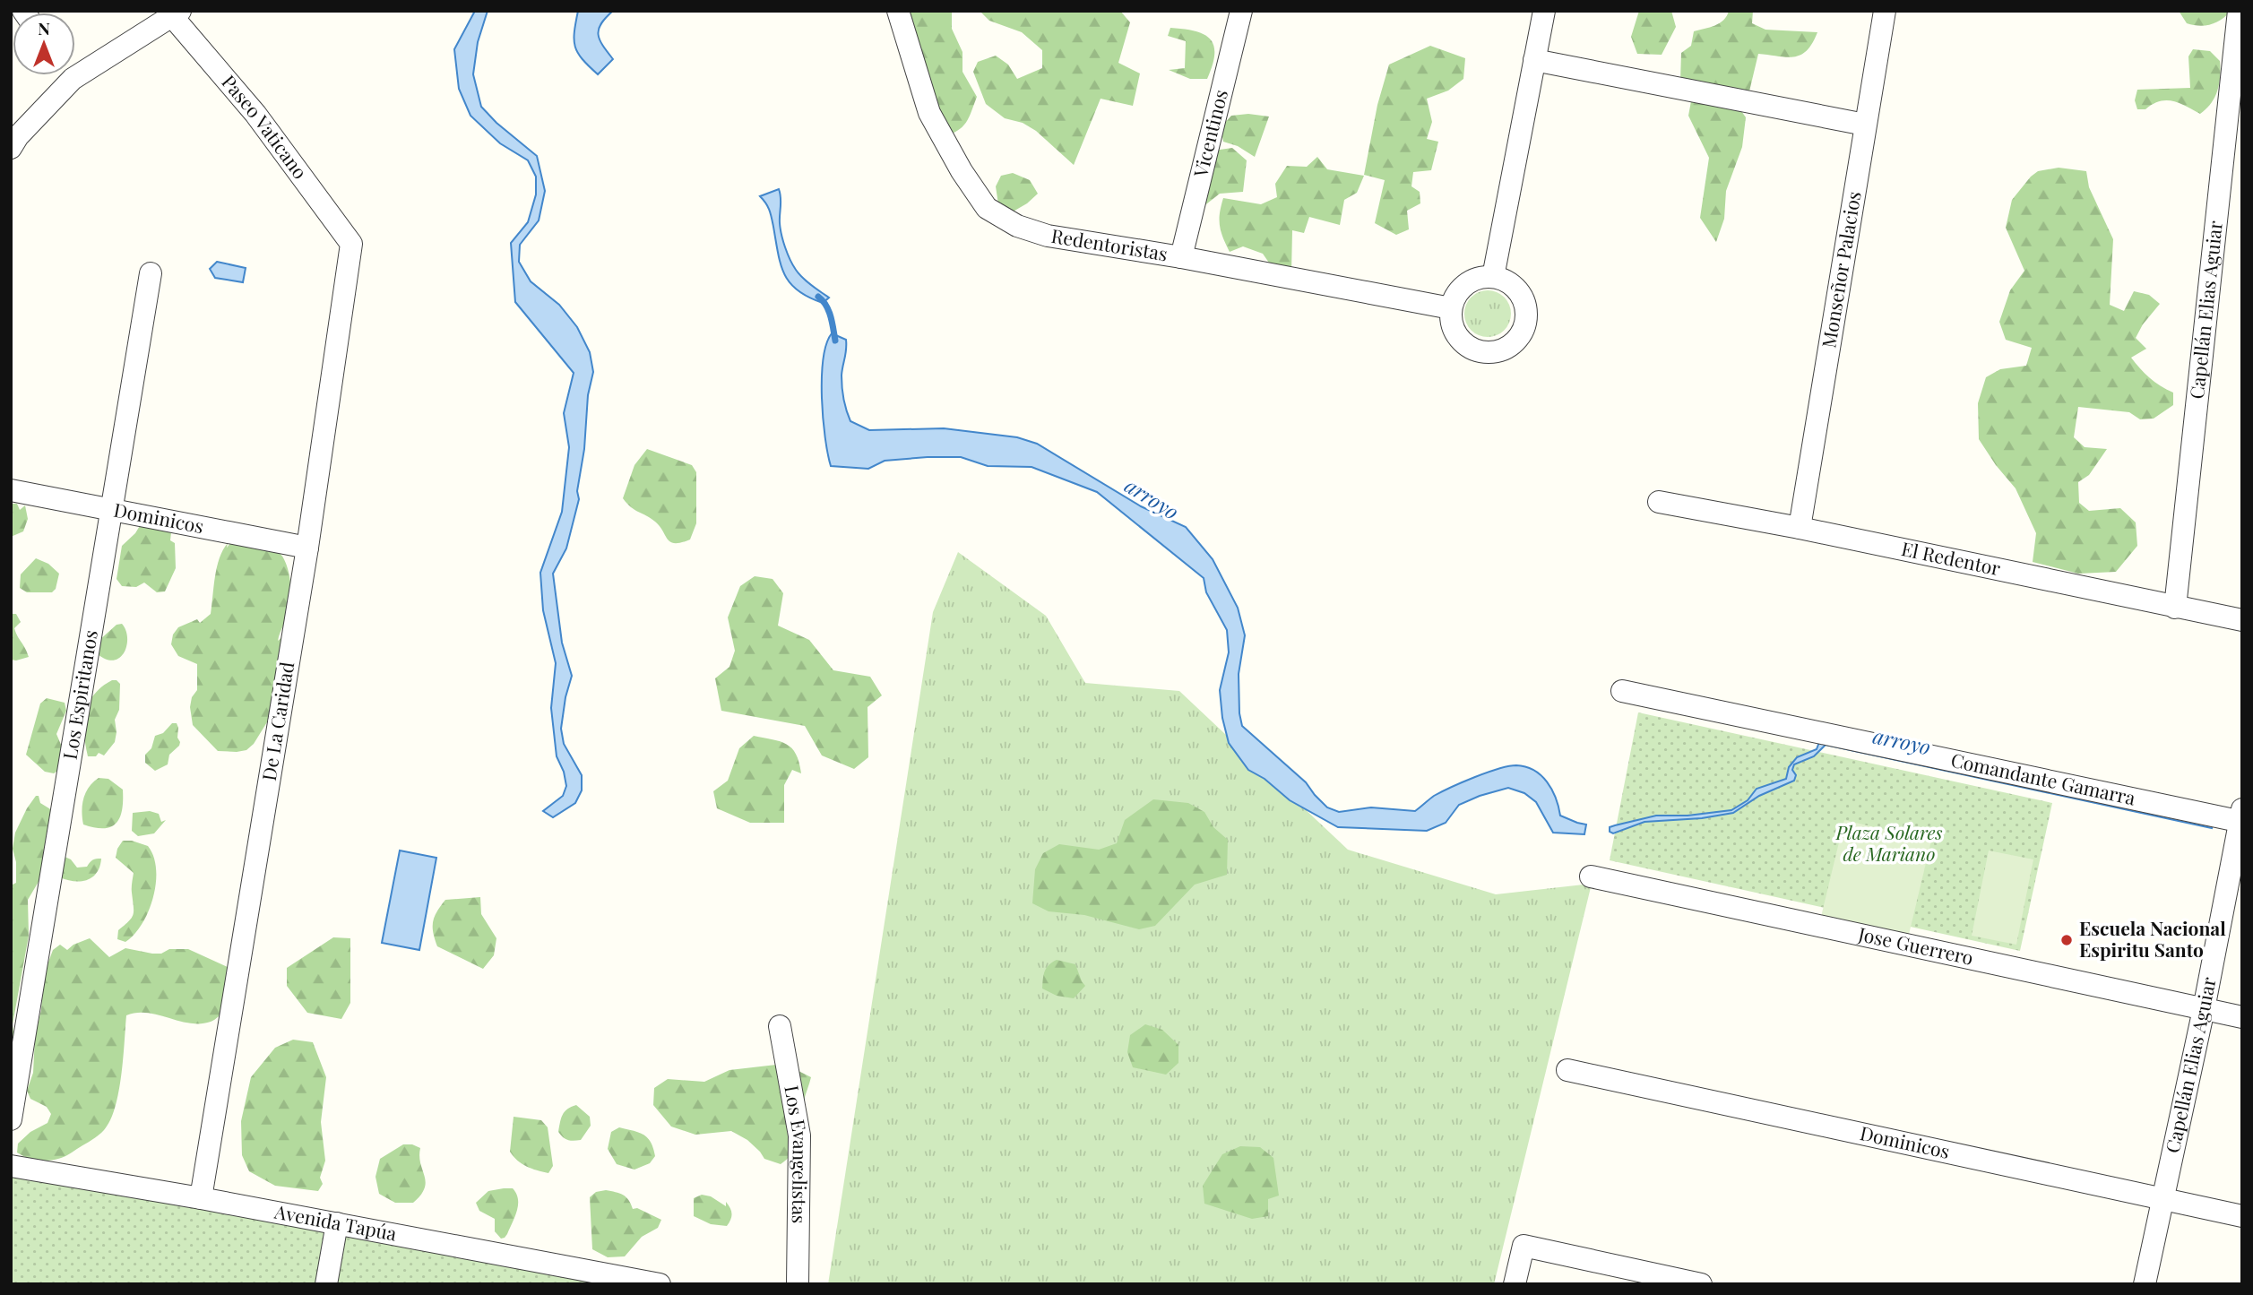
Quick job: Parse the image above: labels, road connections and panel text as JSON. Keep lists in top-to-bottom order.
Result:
{
  "streets": {
    "street": [
      "Paseo Vaticano",
      "Vicentinos",
      "Redentoristas",
      "Monseñor Palacios",
      "Capellán Elias Aguiar",
      "Dominicos",
      "El Redentor",
      "Los Espiritanos",
      "De La Caridad",
      "Comandante Gamarra",
      "Jose Guerrero",
      "Los Evangelistas",
      "Avenida Tapúa"
    ]
  },
  "crossings": [
    ["Paseo Vaticano", "De La Caridad"],
    ["Vicentinos", "Redentoristas"],
    ["Monseñor Palacios", "El Redentor"],
    ["Capellán Elias Aguiar", "Dominicos"],
    ["Capellán Elias Aguiar", "El Redentor"],
    ["Capellán Elias Aguiar", "Comandante Gamarra"],
    ["Capellán Elias Aguiar", "Jose Guerrero"],
    ["Dominicos", "Los Espiritanos"],
    ["Dominicos", "De La Caridad"],
    ["De La Caridad", "Avenida Tapúa"]
  ],
  "water": ["arroyo"],
  "parks": ["Plaza Solares de Mariano"],
  "places": ["Escuela Nacional Espiritu Santo"],
  "north": "top"
}
